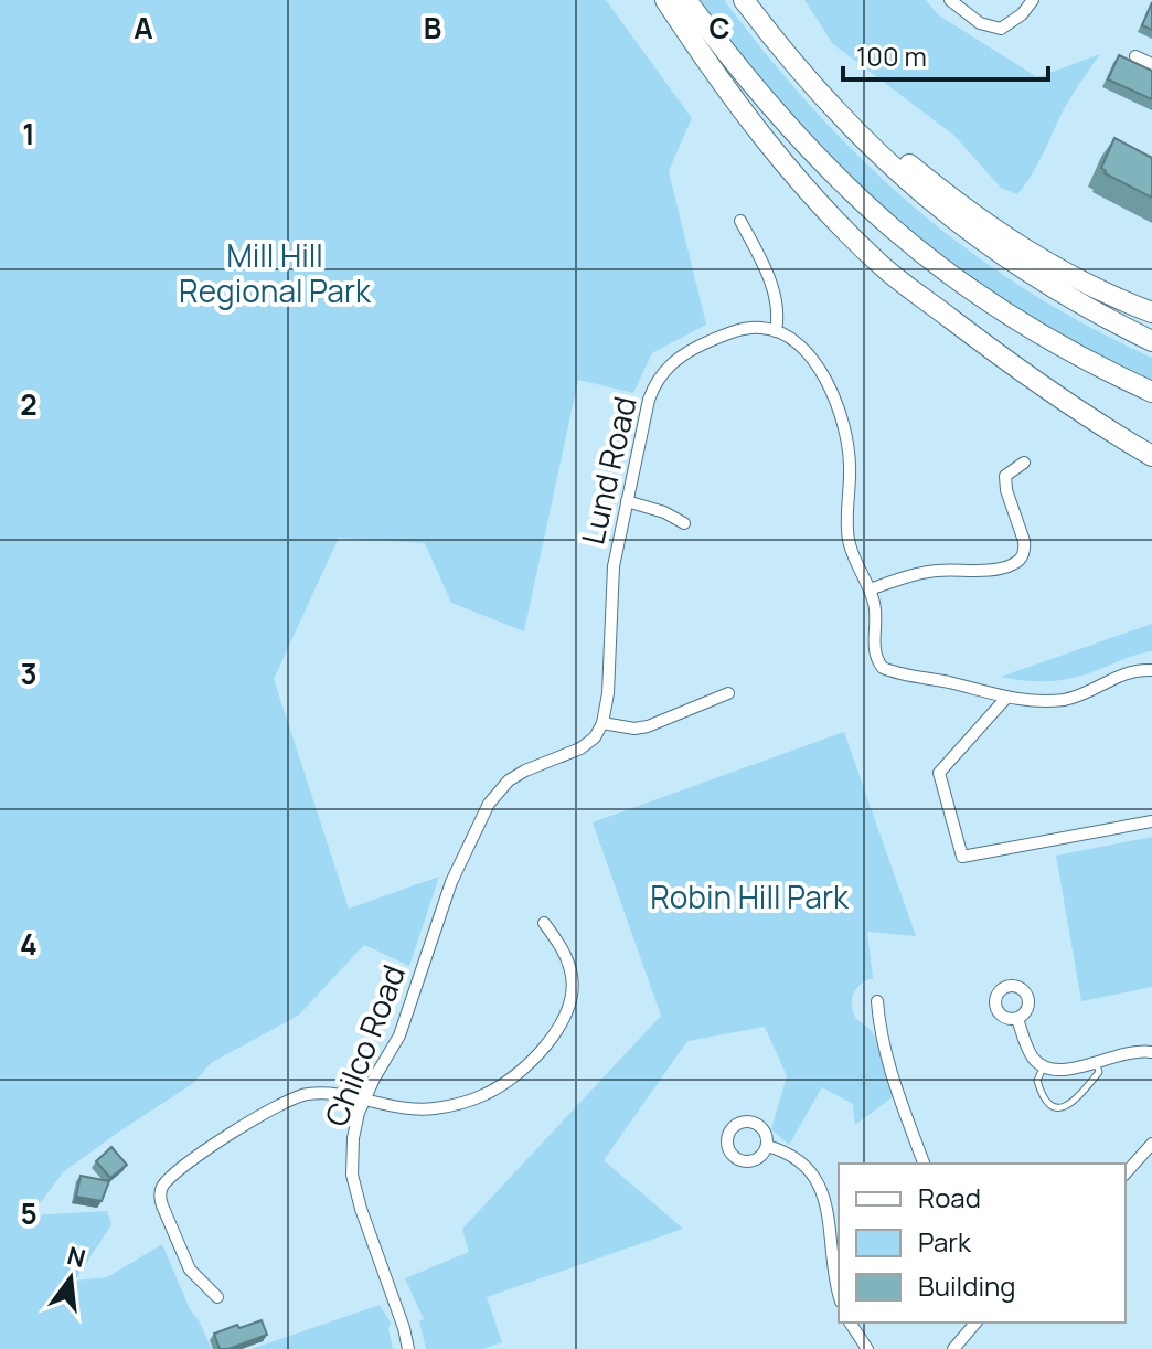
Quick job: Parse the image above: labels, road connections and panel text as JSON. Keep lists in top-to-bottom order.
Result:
{
  "streets": {
    "street": ["Lund Road", "Chilco Road"]
  },
  "crossings": [
    ["Lund Road", "Chilco Road"]
  ],
  "parks": ["Mill Hill Regional Park", "Robin Hill Park"],
  "legend": ["Road", "Park", "Building"],
  "scale_bar": "100 m",
  "north": "top",
  "grid": {
    "columns": ["A", "B", "C"],
    "rows": [
      "1",
      "2",
      "3",
      "4",
      "5"
    ]
  }
}
